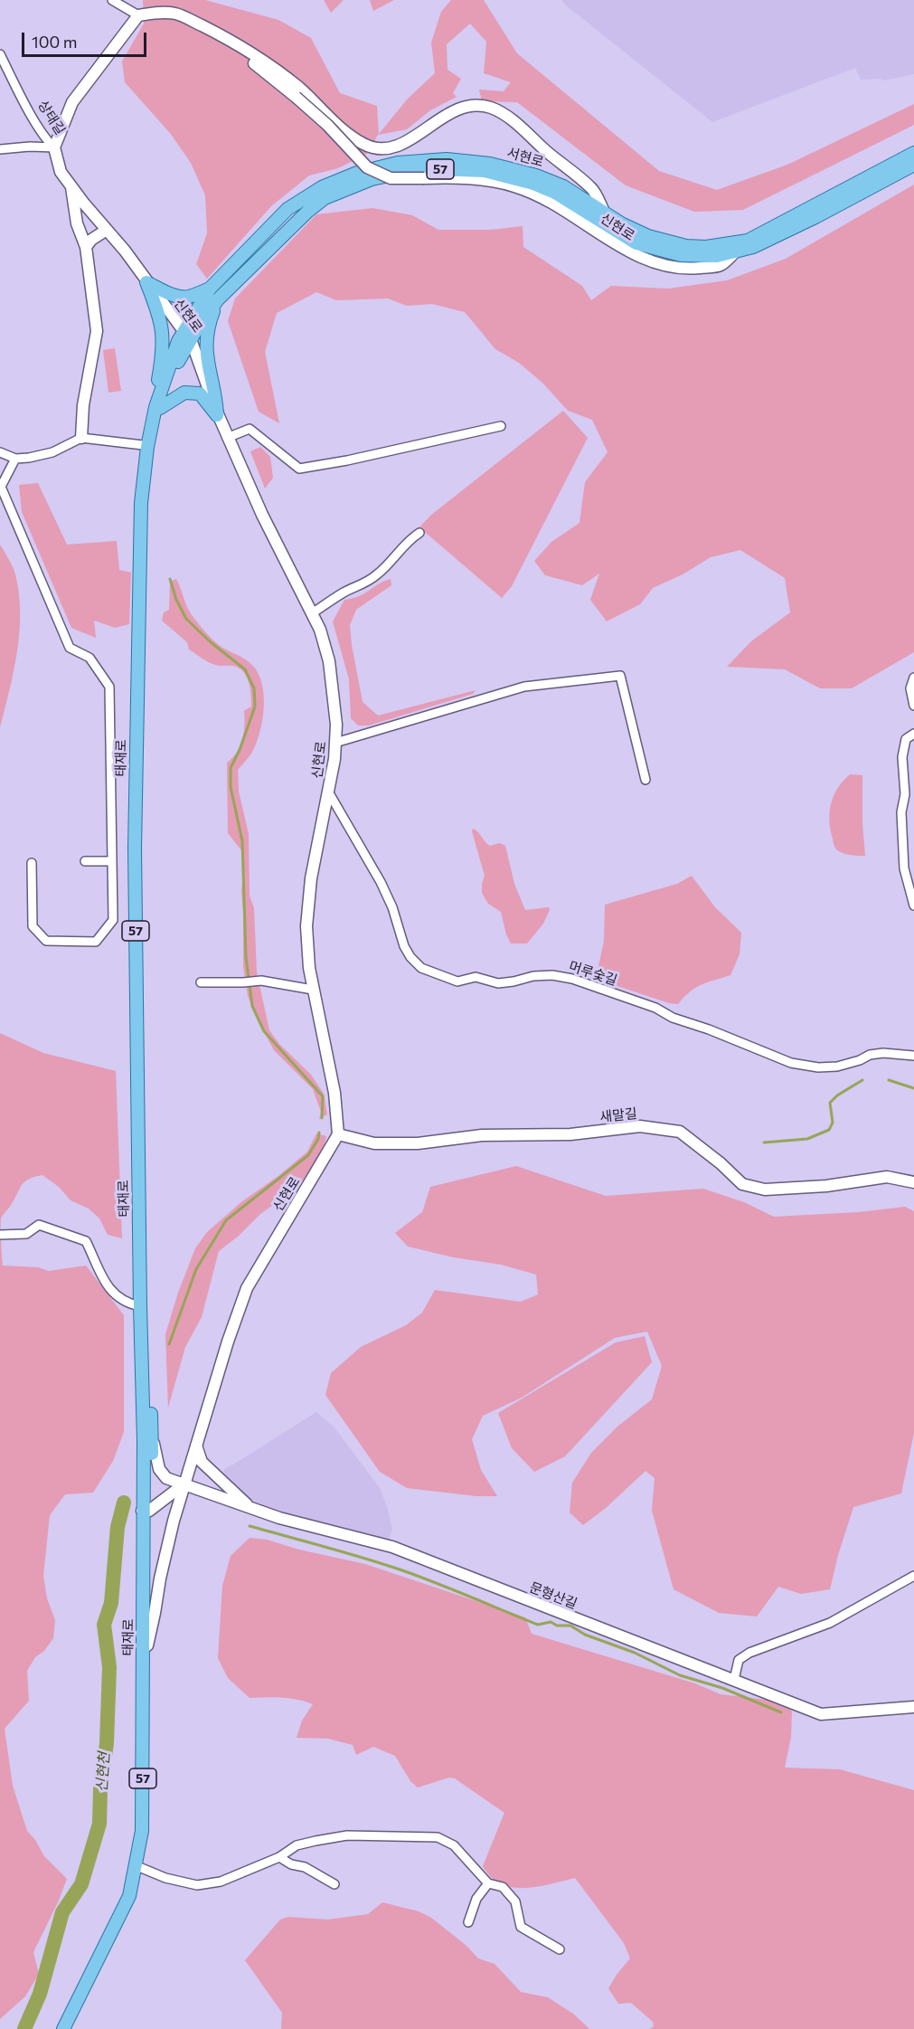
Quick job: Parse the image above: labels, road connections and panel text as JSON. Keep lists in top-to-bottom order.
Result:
{
  "streets": {
    "main road": [
      "서현로",
      "57",
      "신현로",
      "태재로",
      "새말길",
      "문형산길"
    ],
    "street": ["상태길", "머루숯길"]
  },
  "crossings": [
    ["상태길", "신현로"],
    ["서현로", "신현로"],
    ["서현로", "태재로"],
    ["신현로", "태재로"],
    ["신현로", "머루숯길"],
    ["신현로", "새말길"],
    ["신현로", "문형산길"],
    ["태재로", "문형산길"]
  ],
  "water": ["신현천"],
  "scale_bar": "100 m"
}
